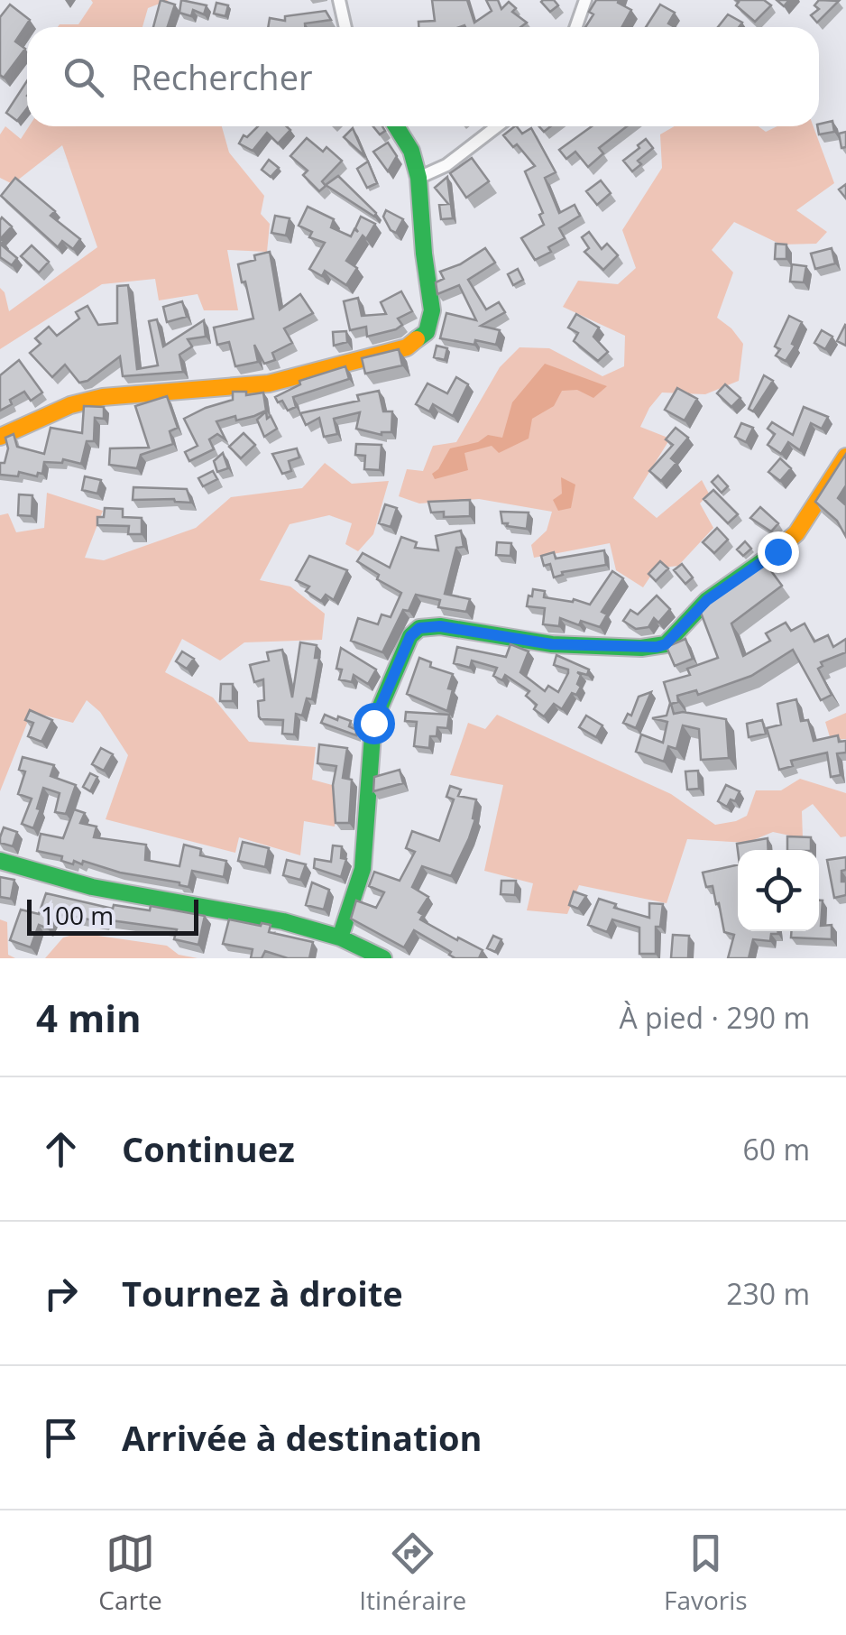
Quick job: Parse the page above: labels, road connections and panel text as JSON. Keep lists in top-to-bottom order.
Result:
{
  "scale_bar": "100 m",
  "page": {
    "search": "Rechercher",
    "scale": "100 m",
    "heading": ["4 min", "À pied · 290 m"],
    "list": [
      ["Continuez", "60 m"],
      ["Tournez à droite", "230 m"],
      "Arrivée à destination"
    ],
    "nav": ["Carte", "Itinéraire", "Favoris"]
  }
}
